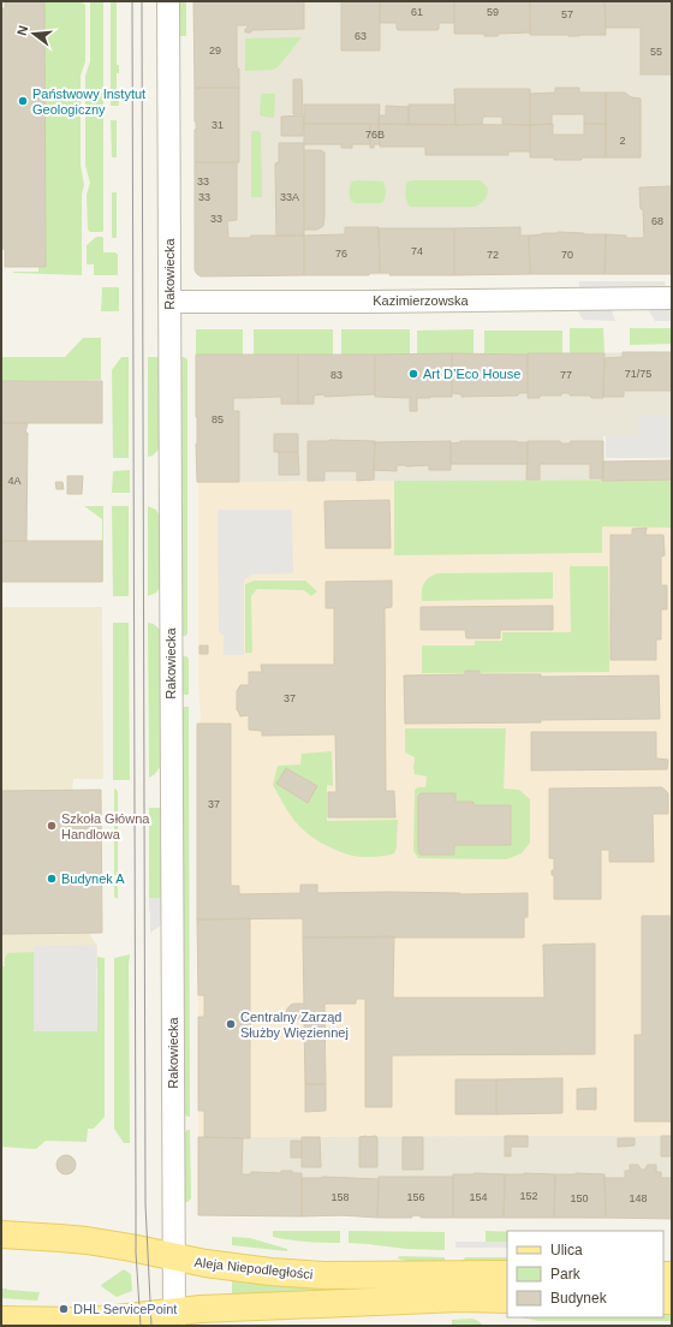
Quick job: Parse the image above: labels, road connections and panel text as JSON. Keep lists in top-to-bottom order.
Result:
{
  "streets": {
    "main road": ["Aleja Niepodległości"],
    "street": ["Rakowiecka", "Kazimierzowska"]
  },
  "crossings": [
    ["Rakowiecka", "Kazimierzowska"],
    ["Rakowiecka", "Aleja Niepodległości"]
  ],
  "places": [
    "Państwowy Instytut Geologiczny",
    "Art D’Eco House",
    "Szkoła Główna Handlowa",
    "Budynek A",
    "Centralny Zarząd Służby Więziennej",
    "DHL ServicePoint"
  ],
  "house_numbers": [
    "61",
    "59",
    "57",
    "63",
    "29",
    "55",
    "31",
    "76B",
    "2",
    "33",
    "33",
    "33A",
    "33",
    "68",
    "74",
    "76",
    "72",
    "70",
    "71/75",
    "83",
    "77",
    "85",
    "4A",
    "37",
    "37",
    "152",
    "158",
    "156",
    "154",
    "150",
    "148"
  ],
  "legend": ["Ulica", "Park", "Budynek"],
  "north": "left"
}
